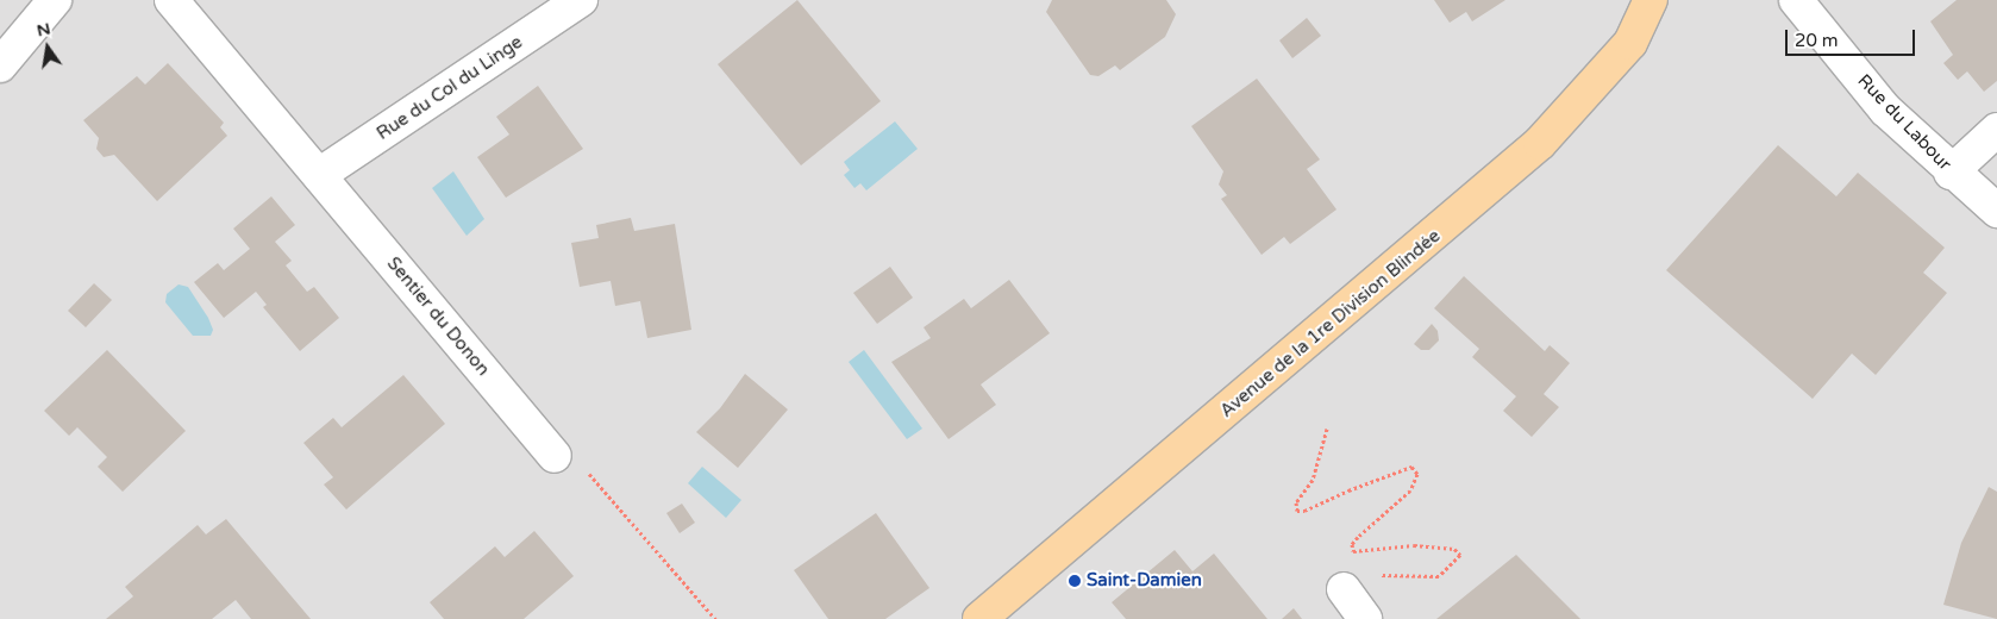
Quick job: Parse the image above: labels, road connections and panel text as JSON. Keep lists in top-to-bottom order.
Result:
{
  "streets": {
    "main road": ["Avenue de la 1re Division Blindée"],
    "street": ["Rue du Col du Linge", "Rue du Labour", "Sentier du Donon"]
  },
  "crossings": [
    ["Rue du Col du Linge", "Sentier du Donon"]
  ],
  "places": ["Saint-Damien"],
  "scale_bar": "20 m",
  "north": "top"
}
